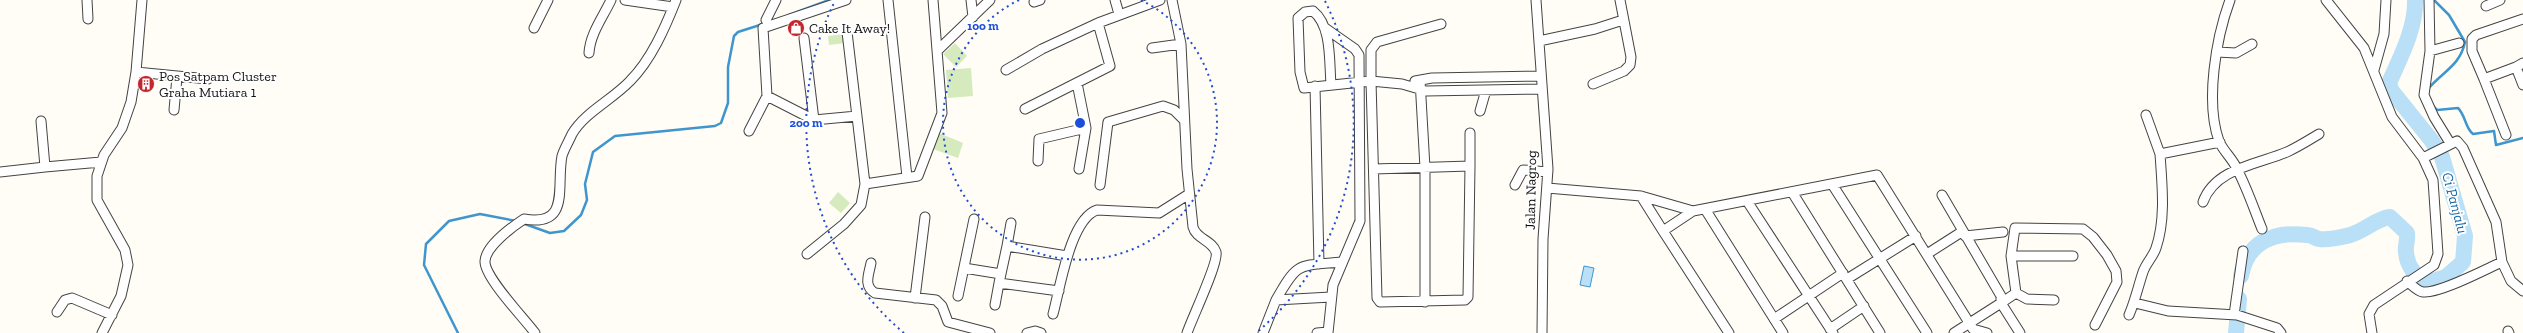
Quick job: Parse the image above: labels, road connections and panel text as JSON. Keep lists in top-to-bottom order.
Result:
{
  "streets": {
    "street": ["Jalan Nagrog"]
  },
  "water": ["Ci Panjalu"],
  "places": {
    "shop": ["Cake It Away!"],
    "building": ["Pos Satpam Cluster Graha Mutiara 1"]
  },
  "rings": ["100 m", "200 m"]
}
